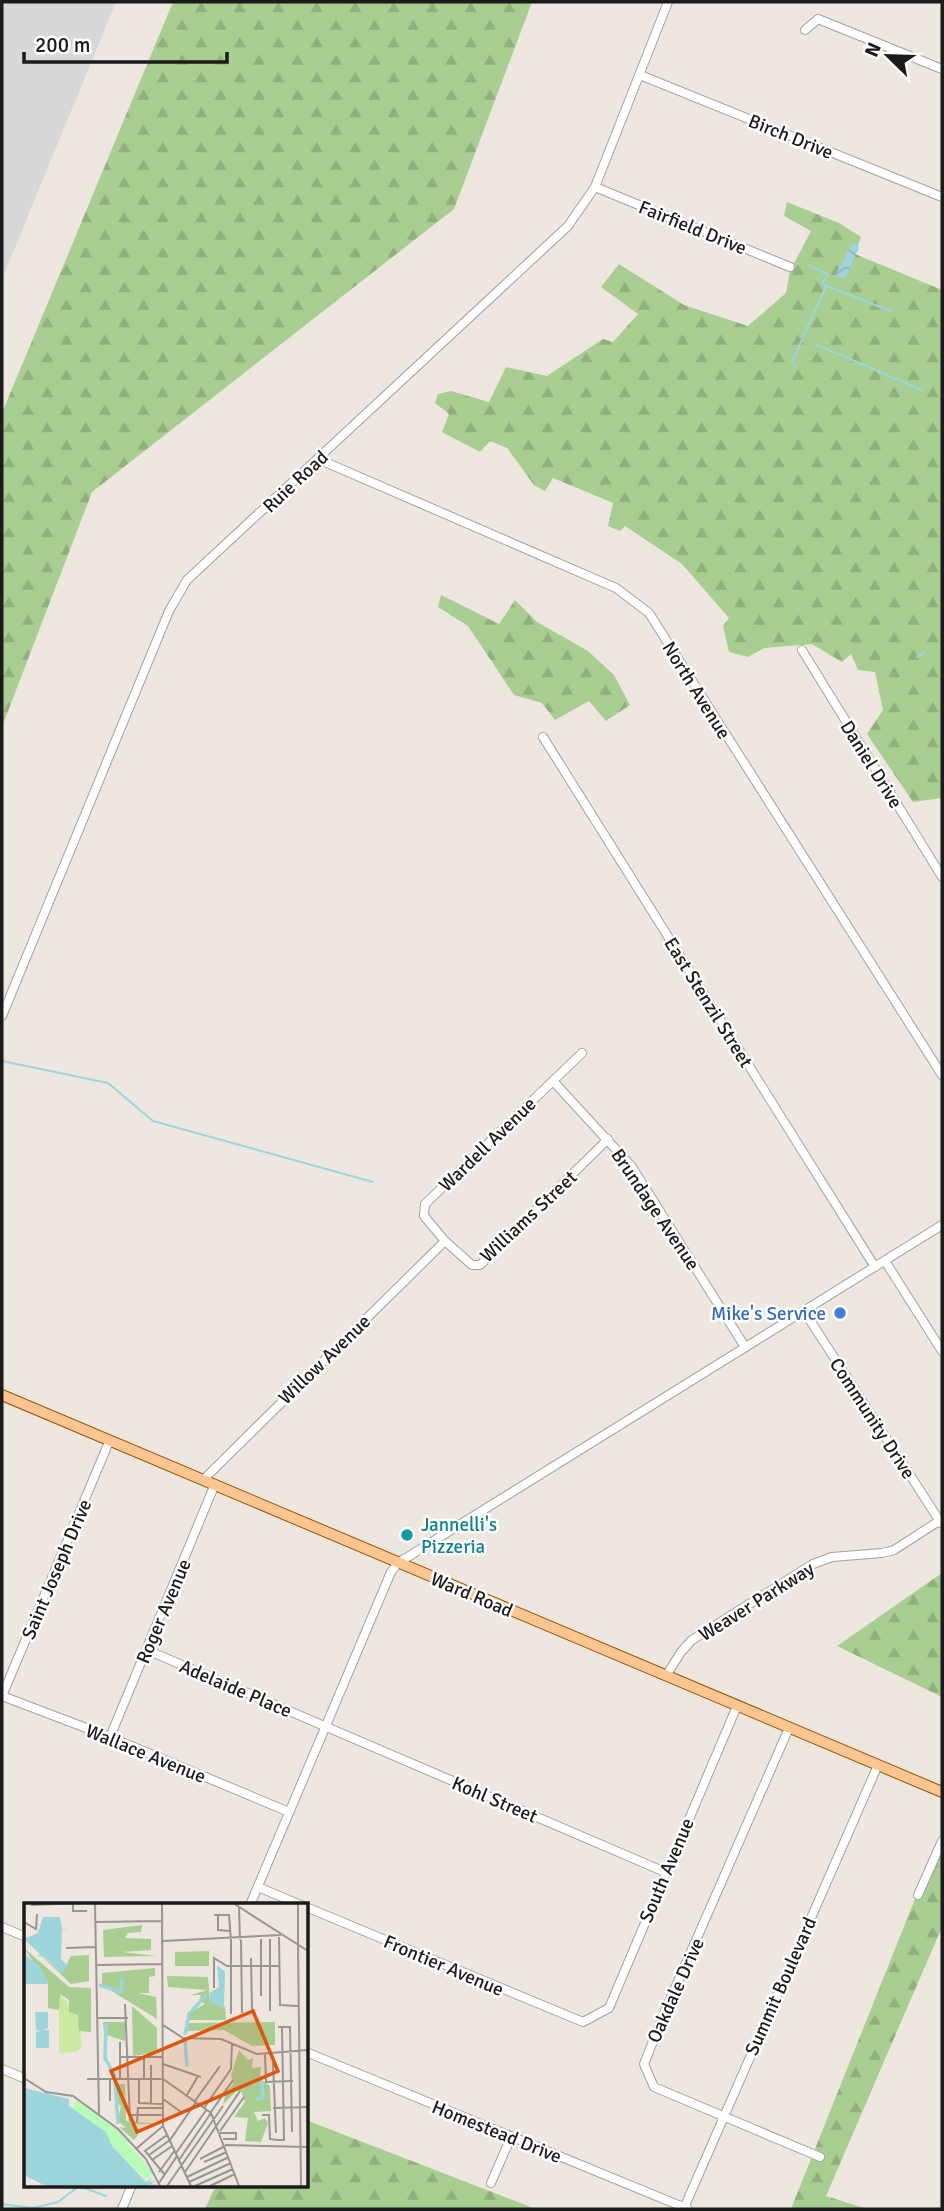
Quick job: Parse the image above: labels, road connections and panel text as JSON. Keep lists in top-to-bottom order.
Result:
{
  "streets": {
    "main road": ["Ward Road"],
    "street": [
      "Birch Drive",
      "Fairfield Drive",
      "Ruie Road",
      "North Avenue",
      "Daniel Drive",
      "East Stenzil Street",
      "Wardell Avenue",
      "Brundage Avenue",
      "Williams Street",
      "Willow Avenue",
      "Community Drive",
      "Saint Joseph Drive",
      "Weaver Parkway",
      "Roger Avenue",
      "Adelaide Place",
      "Wallace Avenue",
      "Kohl Street",
      "South Avenue",
      "Frontier Avenue",
      "Summit Boulevard",
      "Oakdale Drive",
      "Homestead Drive"
    ]
  },
  "crossings": [
    ["Birch Drive", "Ruie Road"],
    ["Fairfield Drive", "Ruie Road"],
    ["Ruie Road", "North Avenue"],
    ["Wardell Avenue", "Brundage Avenue"],
    ["Wardell Avenue", "Williams Street"],
    ["Wardell Avenue", "Willow Avenue"],
    ["Brundage Avenue", "Williams Street"],
    ["Williams Street", "Willow Avenue"],
    ["Willow Avenue", "Ward Road"],
    ["Community Drive", "Weaver Parkway"],
    ["Saint Joseph Drive", "Ward Road"],
    ["Saint Joseph Drive", "Wallace Avenue"],
    ["Ward Road", "Weaver Parkway"],
    ["Ward Road", "Roger Avenue"],
    ["Ward Road", "South Avenue"],
    ["Ward Road", "Summit Boulevard"],
    ["Ward Road", "Oakdale Drive"],
    ["Roger Avenue", "Adelaide Place"],
    ["Roger Avenue", "Wallace Avenue"],
    ["Adelaide Place", "Kohl Street"],
    ["Kohl Street", "South Avenue"],
    ["South Avenue", "Frontier Avenue"],
    ["Summit Boulevard", "Oakdale Drive"],
    ["Summit Boulevard", "Homestead Drive"]
  ],
  "places": ["Mike's Service", "Jannelli's Pizzeria"],
  "scale_bar": "200 m",
  "north": "top left"
}
